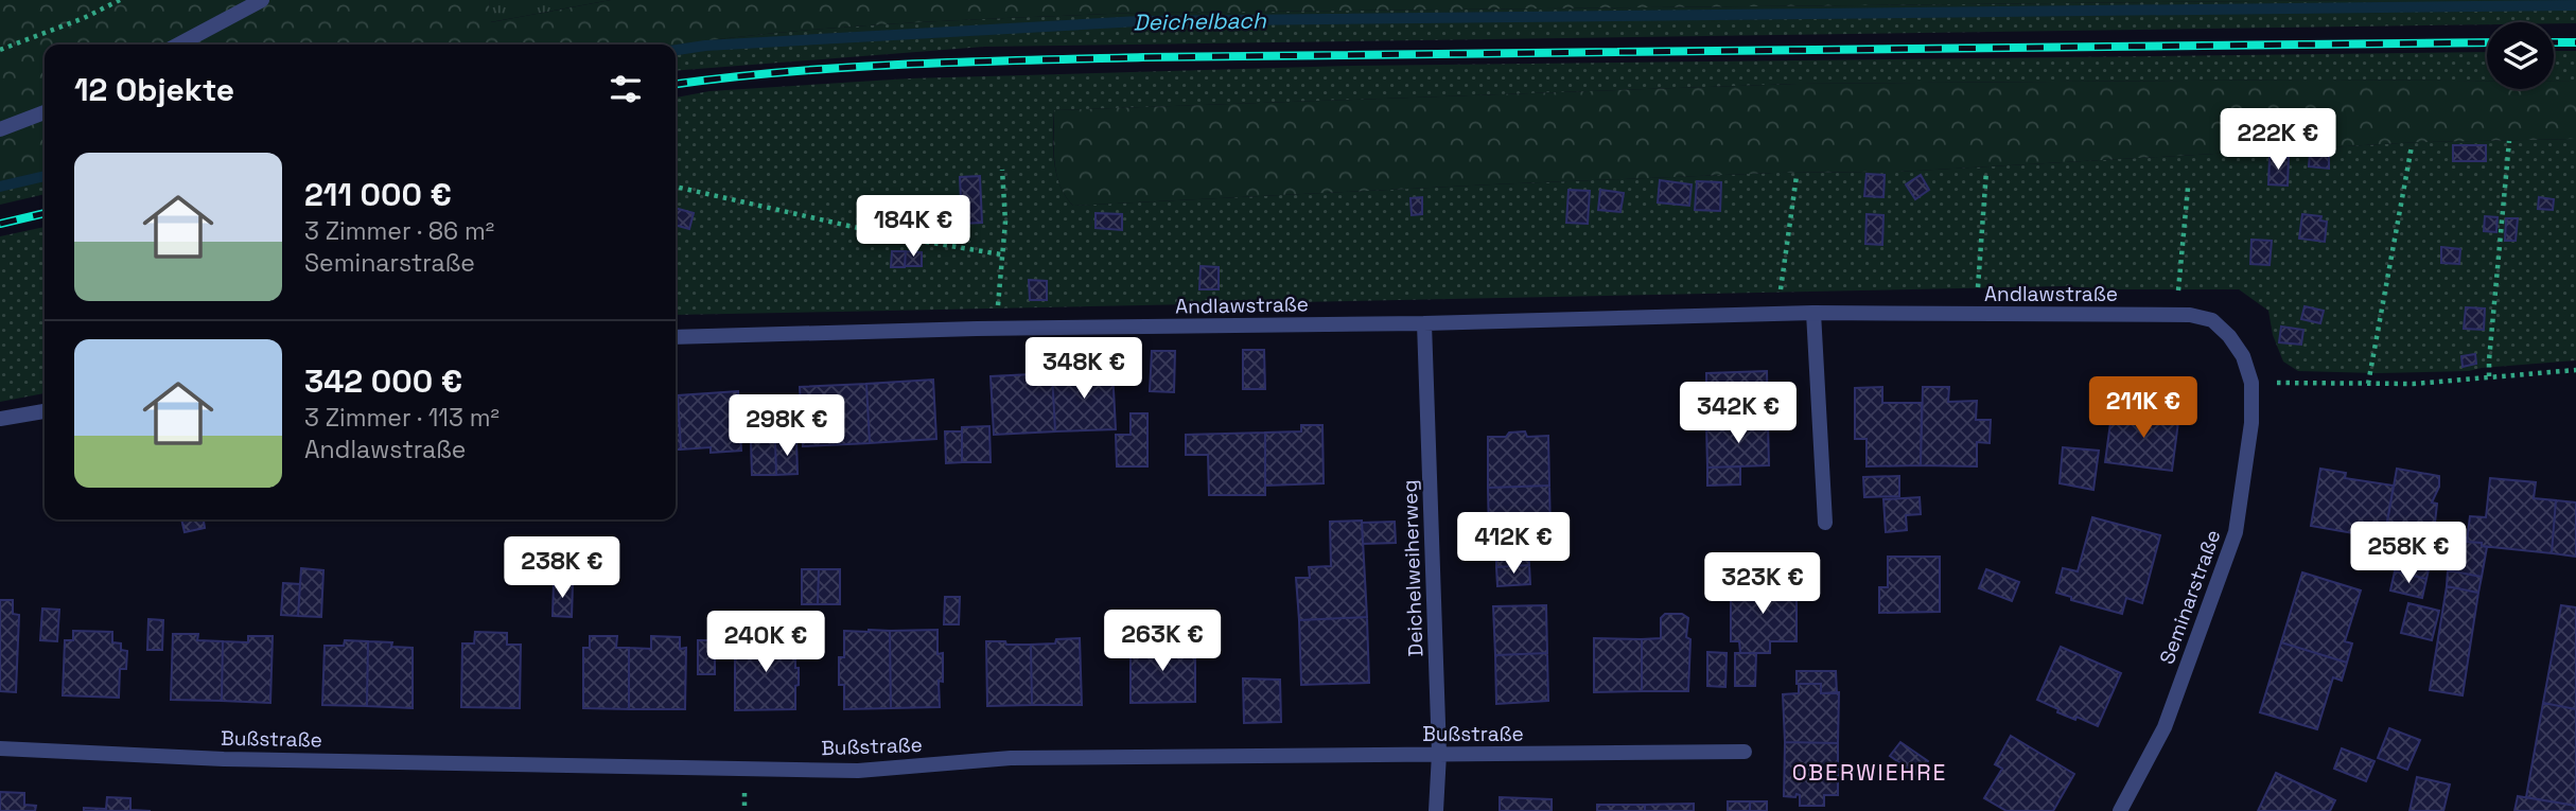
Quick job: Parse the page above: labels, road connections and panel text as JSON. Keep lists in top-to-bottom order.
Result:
{
  "streets": {
    "street": [
      "Andlawstraße",
      "Deichelweiherweg",
      "Seminarstraße",
      "Bußstraße"
    ]
  },
  "crossings": [
    ["Andlawstraße", "Deichelweiherweg"],
    ["Andlawstraße", "Seminarstraße"],
    ["Deichelweiherweg", "Bußstraße"]
  ],
  "districts": ["OBERWIEHRE"],
  "water": ["Deichelbach"],
  "page": {
    "heading": "12 Objekte",
    "price": [
      "222K €",
      "184K €",
      "348K €",
      "211K €",
      "342K €",
      "298K €",
      "412K €",
      "258K €",
      "238K €",
      "323K €",
      "263K €",
      "240K €"
    ],
    "list": [
      {
        "name": "211 000 €",
        "note": "3 Zimmer · 86 m² · Seminarstraße"
      },
      {
        "name": "342 000 €",
        "note": "3 Zimmer · 113 m² · Andlawstraße"
      }
    ]
  }
}
